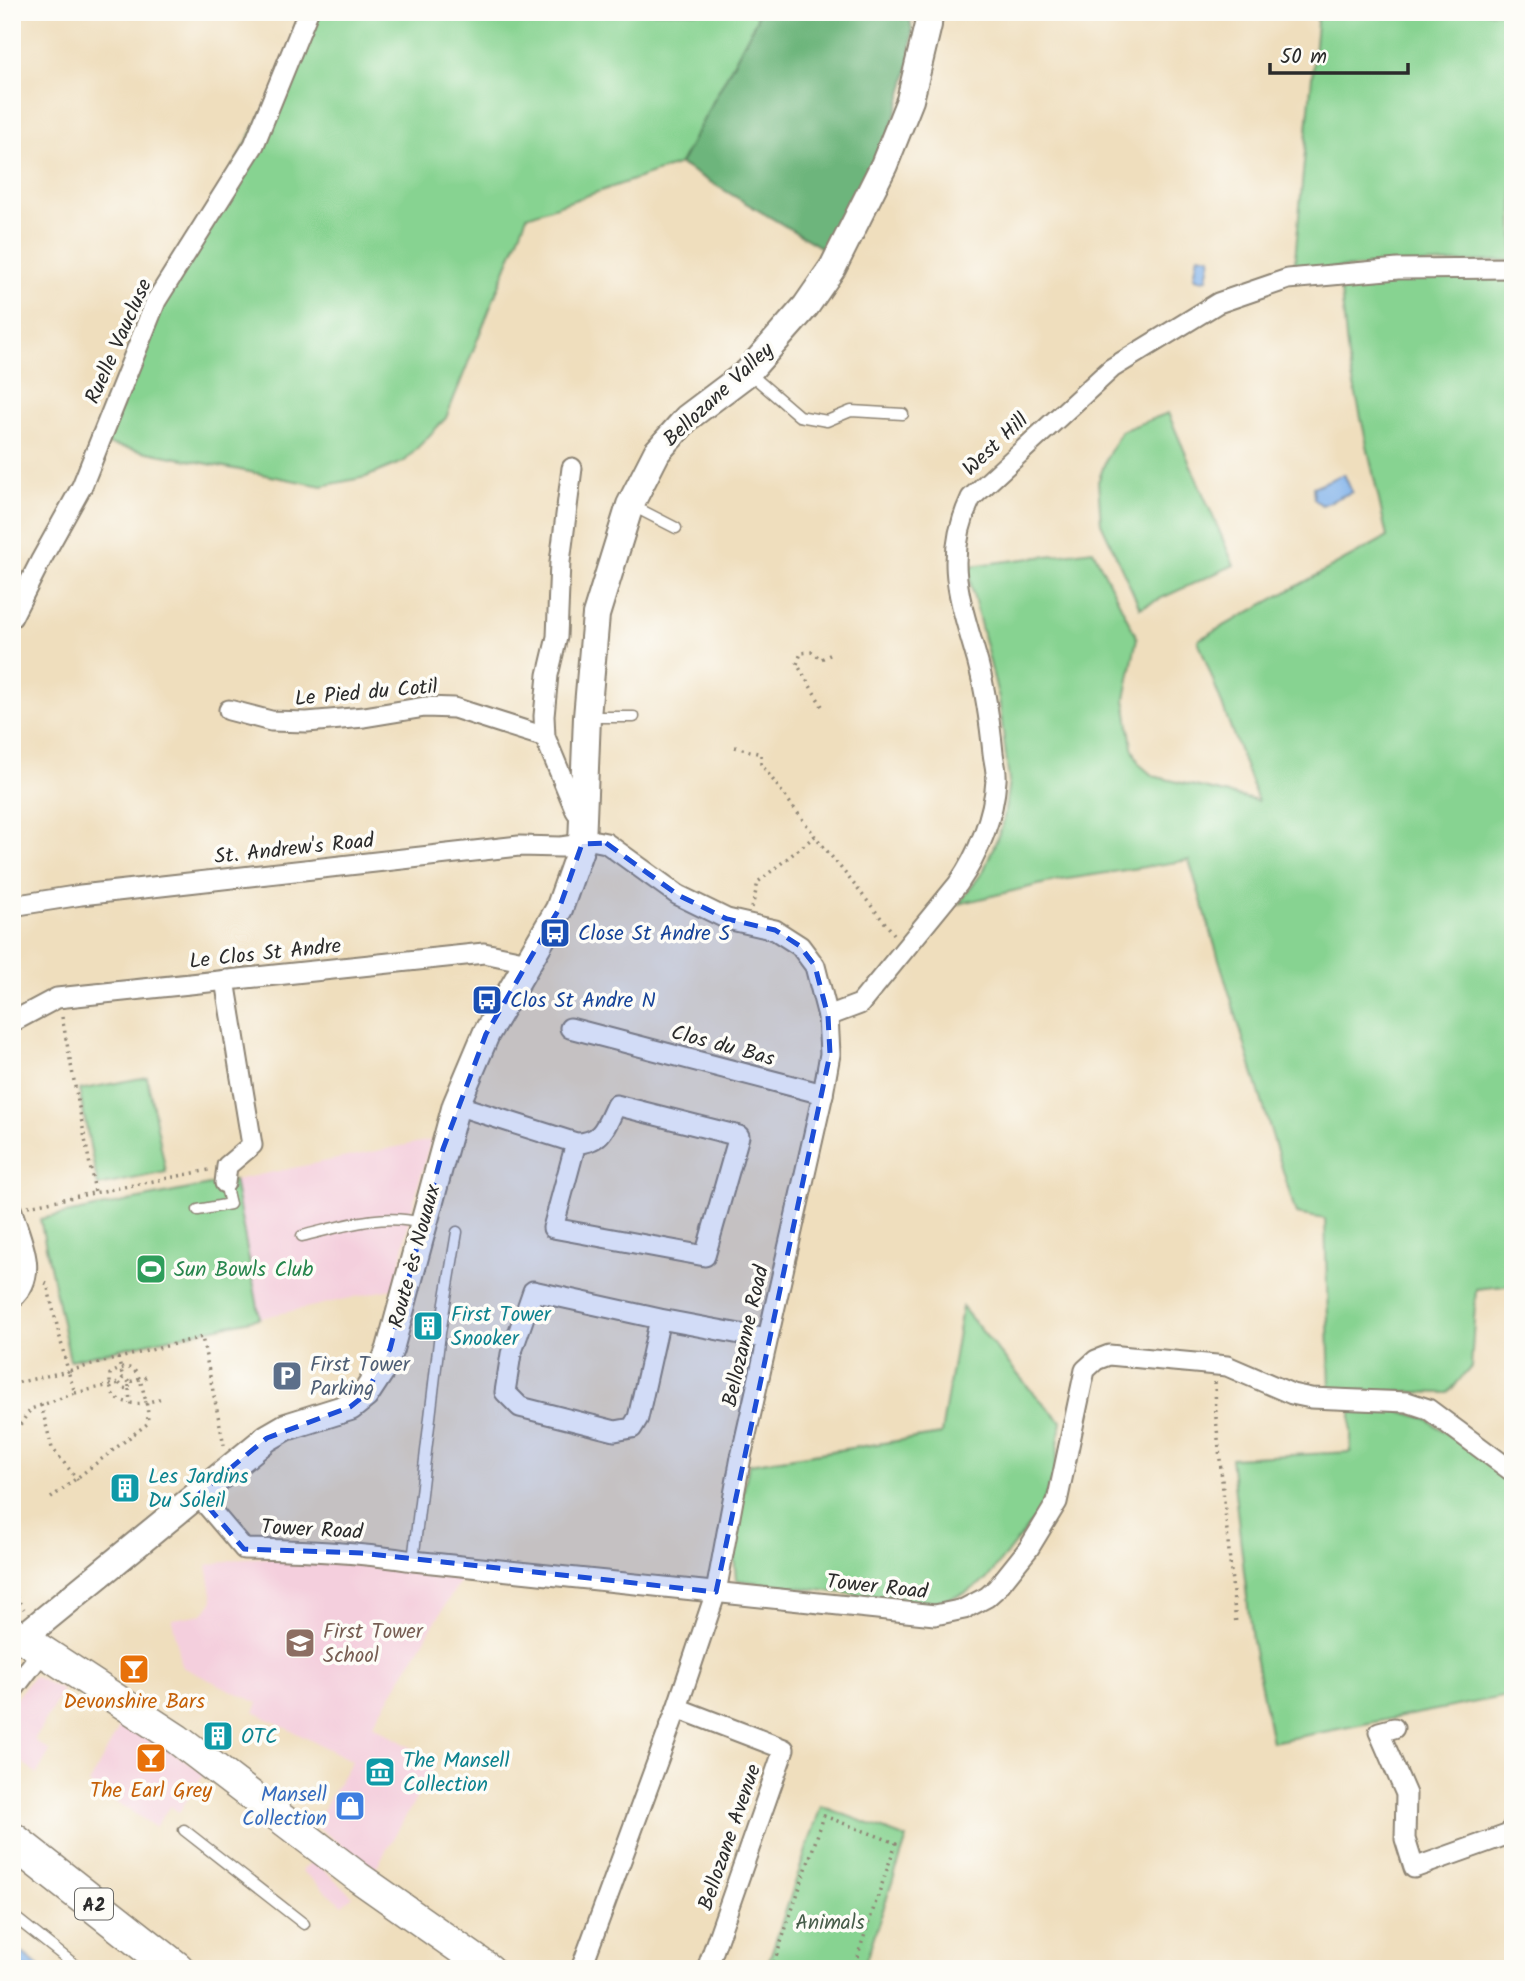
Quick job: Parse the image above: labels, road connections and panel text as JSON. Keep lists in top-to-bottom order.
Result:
{
  "streets": {
    "highway": ["A2"],
    "street": [
      "Ruelle Vaucluse",
      "Bellozane Valley",
      "West Hill",
      "Le Pied du Cotil",
      "St. Andrew's Road",
      "Le Clos St Andre",
      "Clos du Bas",
      "Route ès Nouaux",
      "Bellozanne Road",
      "Tower Road",
      "Bellozane Avenue"
    ]
  },
  "crossings": [
    ["Bellozane Valley", "St. Andrew's Road"],
    ["Bellozane Valley", "Route ès Nouaux"],
    ["Bellozane Valley", "Bellozanne Road"],
    ["West Hill", "Bellozanne Road"],
    ["St. Andrew's Road", "Route ès Nouaux"],
    ["St. Andrew's Road", "Bellozanne Road"],
    ["Le Clos St Andre", "Route ès Nouaux"],
    ["Clos du Bas", "Bellozanne Road"],
    ["Route ès Nouaux", "Bellozanne Road"],
    ["Route ès Nouaux", "Tower Road"],
    ["Bellozanne Road", "Tower Road"],
    ["Bellozanne Road", "Bellozane Avenue"]
  ],
  "parks": ["Animals"],
  "places": {
    "bus stop": ["Close St Andre S", "Clos St Andre N"],
    "sports": ["Sun Bowls Club"],
    "building": ["First Tower Snooker", "Les Jardins Du Soleil", "OTC"],
    "parking": ["First Tower Parking"],
    "school or university": ["First Tower School"],
    "bar": ["Devonshire Bars", "The Earl Grey"],
    "museum": ["The Mansell Collection"],
    "shop": ["Mansell Collection"]
  },
  "scale_bar": "50 m"
}
